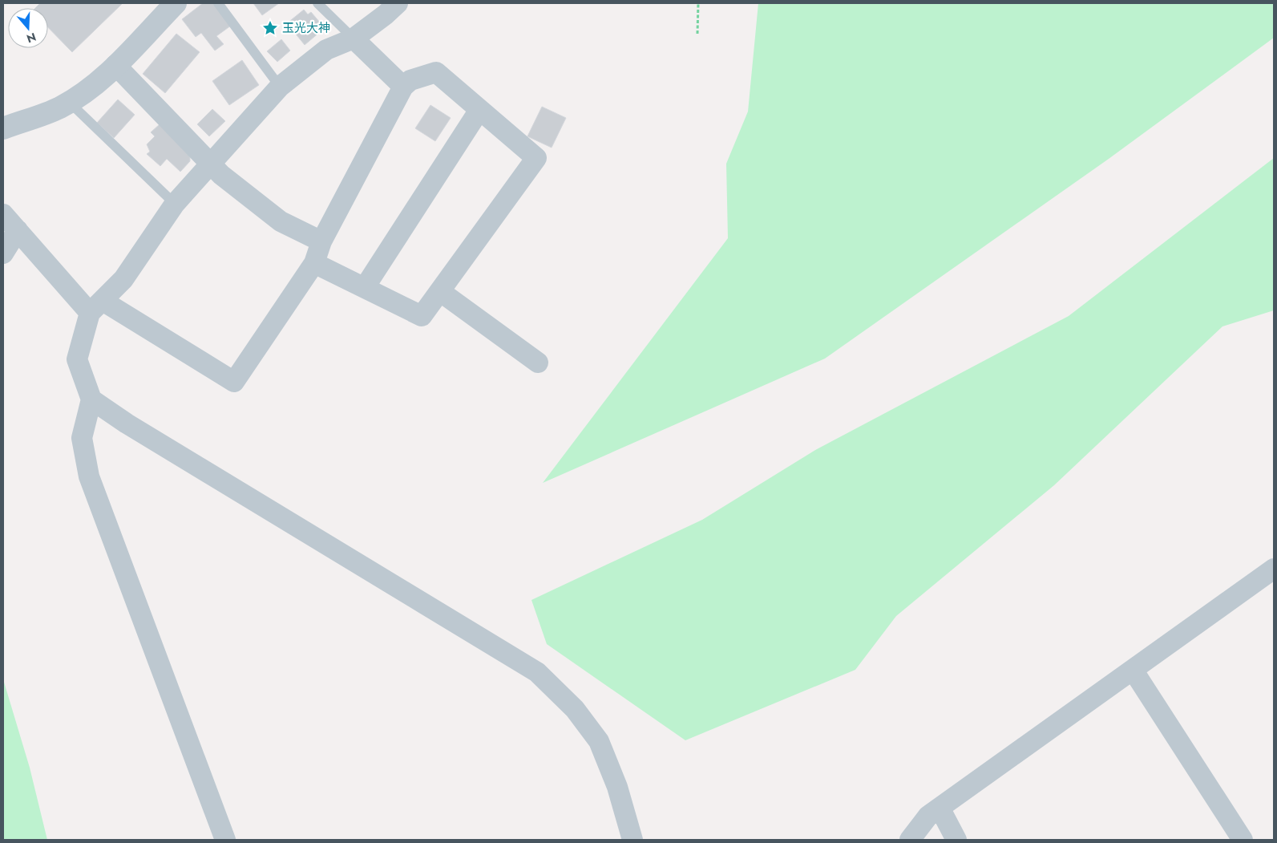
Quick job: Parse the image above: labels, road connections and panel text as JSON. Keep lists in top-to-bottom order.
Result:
{
  "places": {
    "place": ["玉光大神"]
  },
  "north": "bottom"
}
